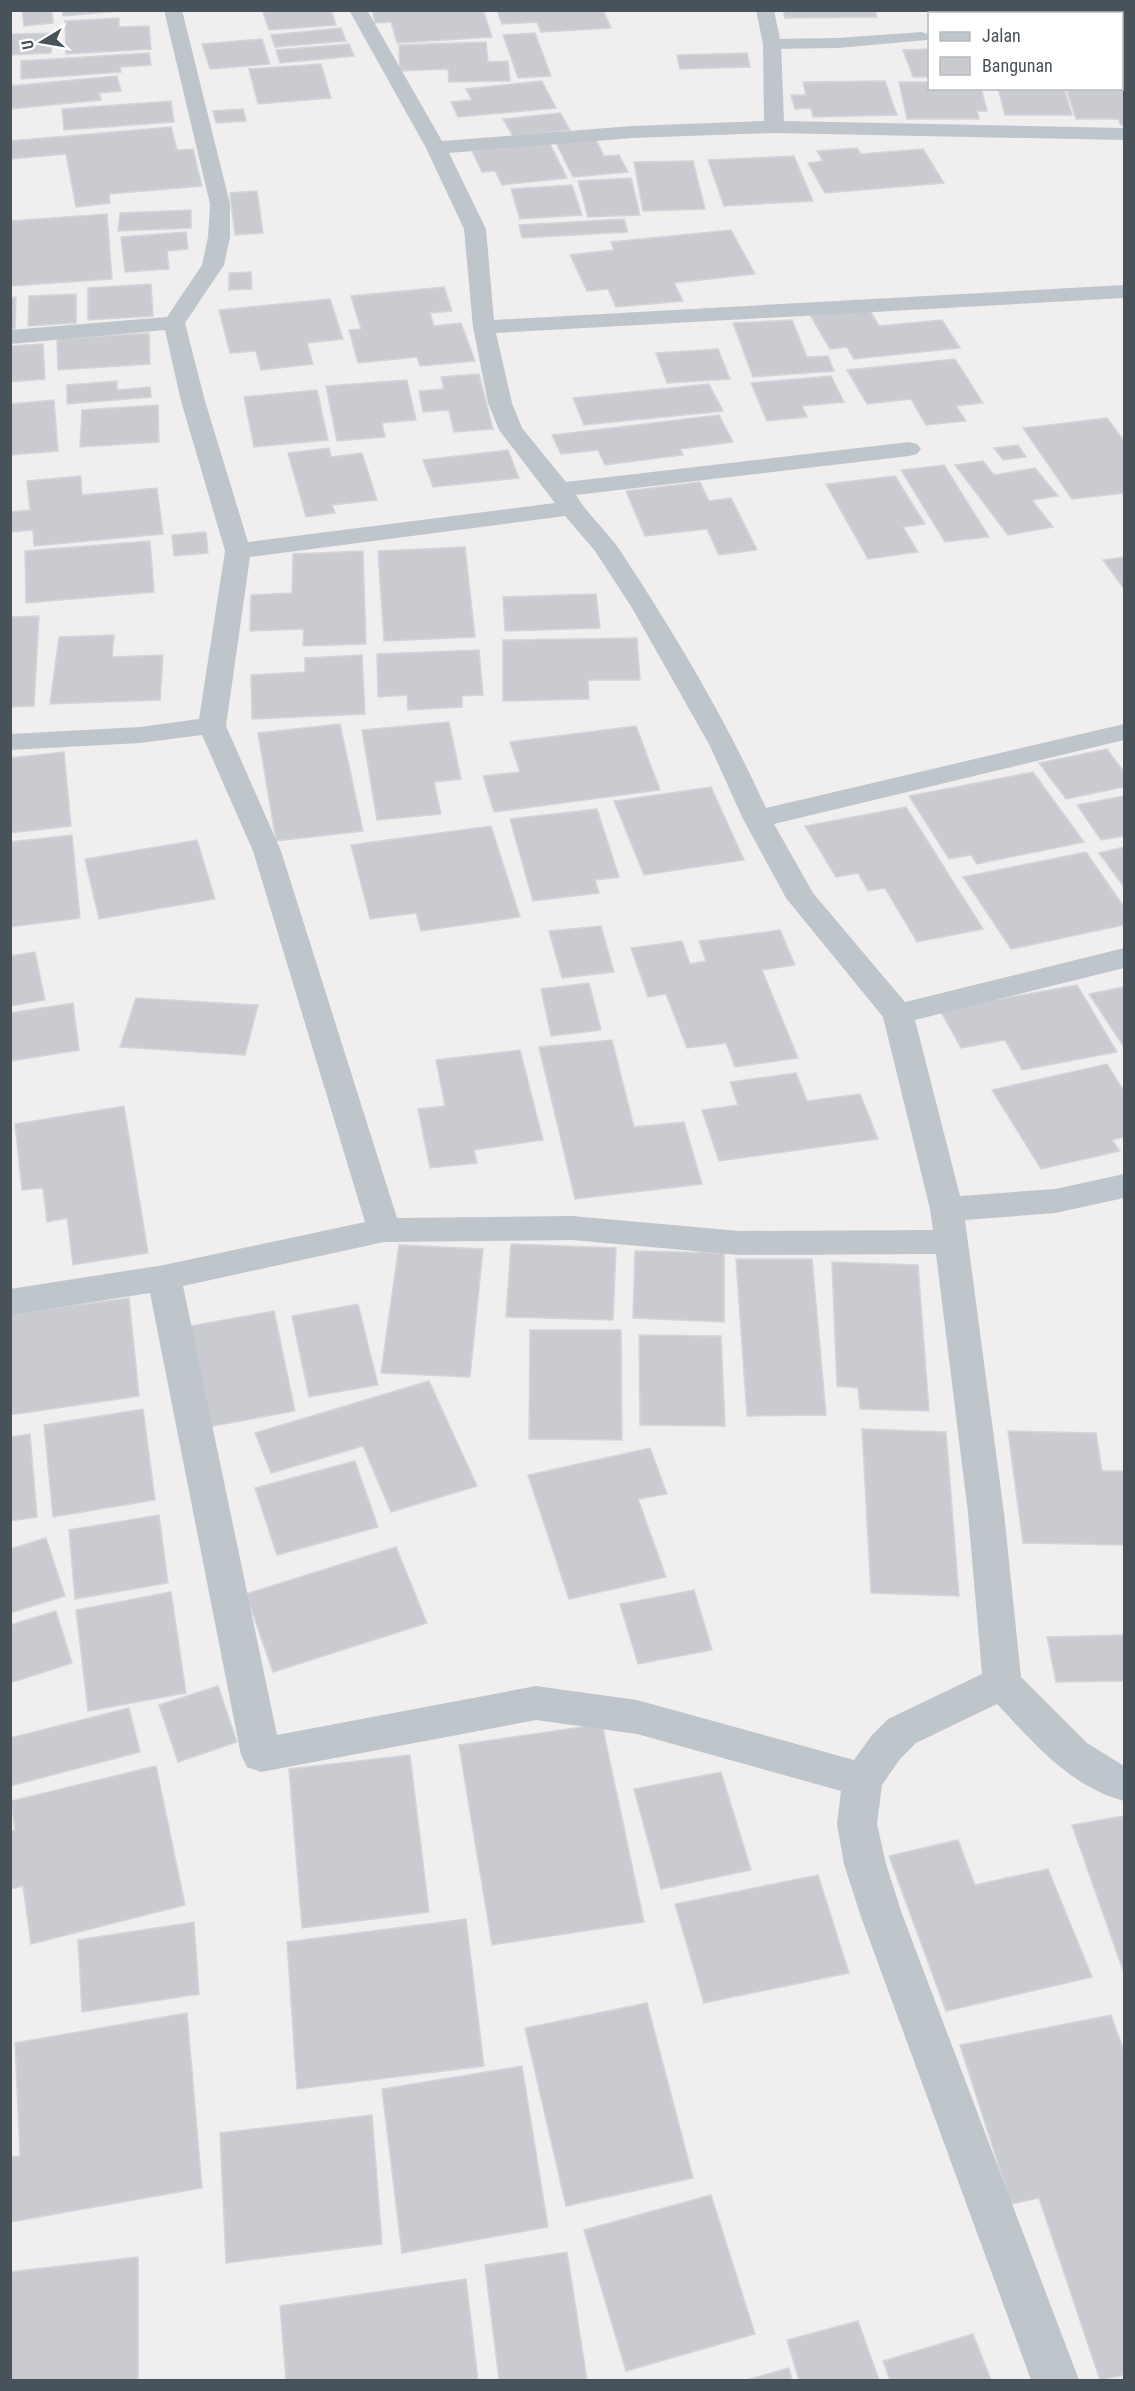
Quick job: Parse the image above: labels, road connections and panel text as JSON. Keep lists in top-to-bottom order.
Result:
{
  "legend": ["Jalan", "Bangunan"],
  "north": "left"
}
